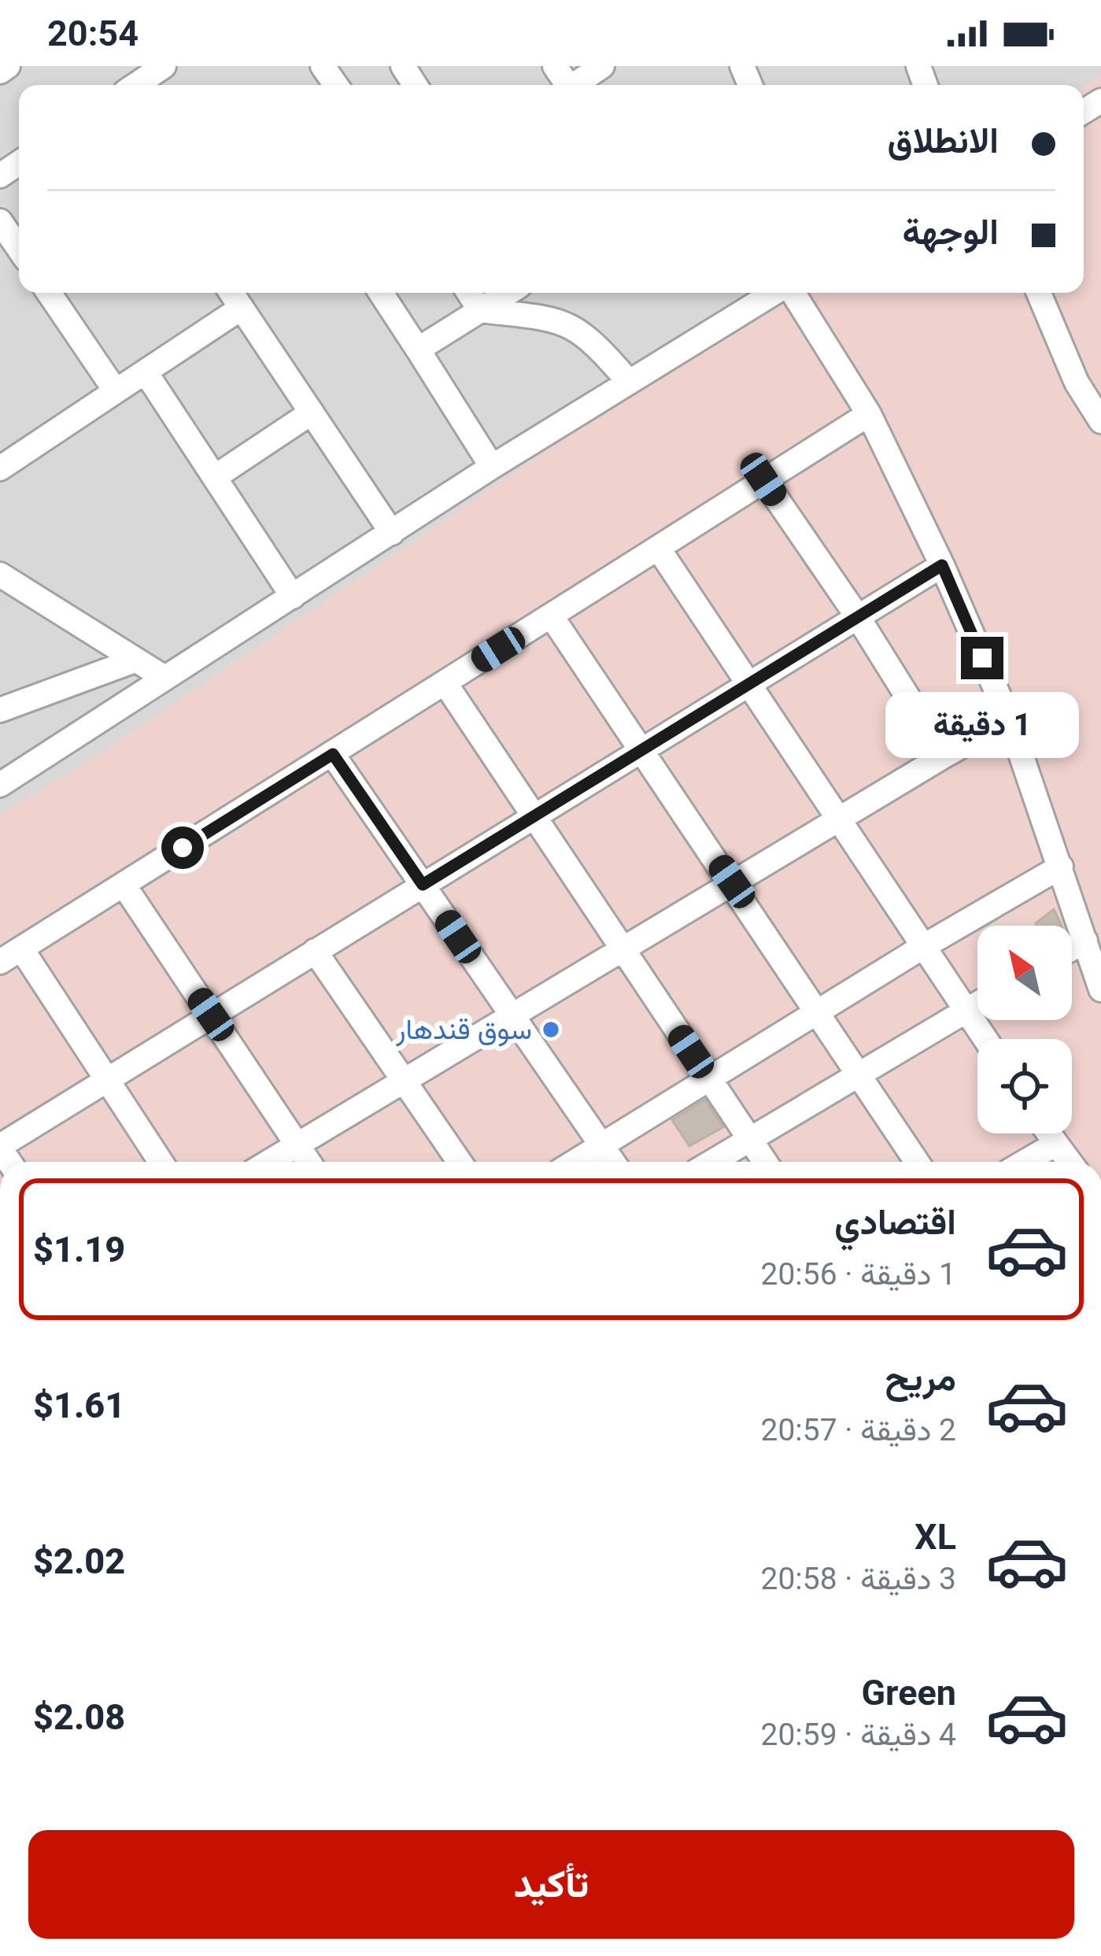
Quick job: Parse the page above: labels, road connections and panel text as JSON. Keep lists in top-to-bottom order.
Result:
{
  "places": ["سوق قندهار"],
  "north": "top left",
  "page": {
    "status": "20:54",
    "banner": ["الانطلاق", "الوجهة"],
    "bubble": "1 دقيقة",
    "list": [
      {
        "name": "اقتصادي",
        "note": "1 دقيقة · 20:56",
        "value": "$1.19"
      },
      {
        "name": "مريح",
        "note": "2 دقيقة · 20:57",
        "value": "$1.61"
      },
      {
        "name": "XL",
        "note": "3 دقيقة · 20:58",
        "value": "$2.02"
      },
      {
        "name": "Green",
        "note": "4 دقيقة · 20:59",
        "value": "$2.08"
      }
    ],
    "buttons": "تأكيد"
  }
}
